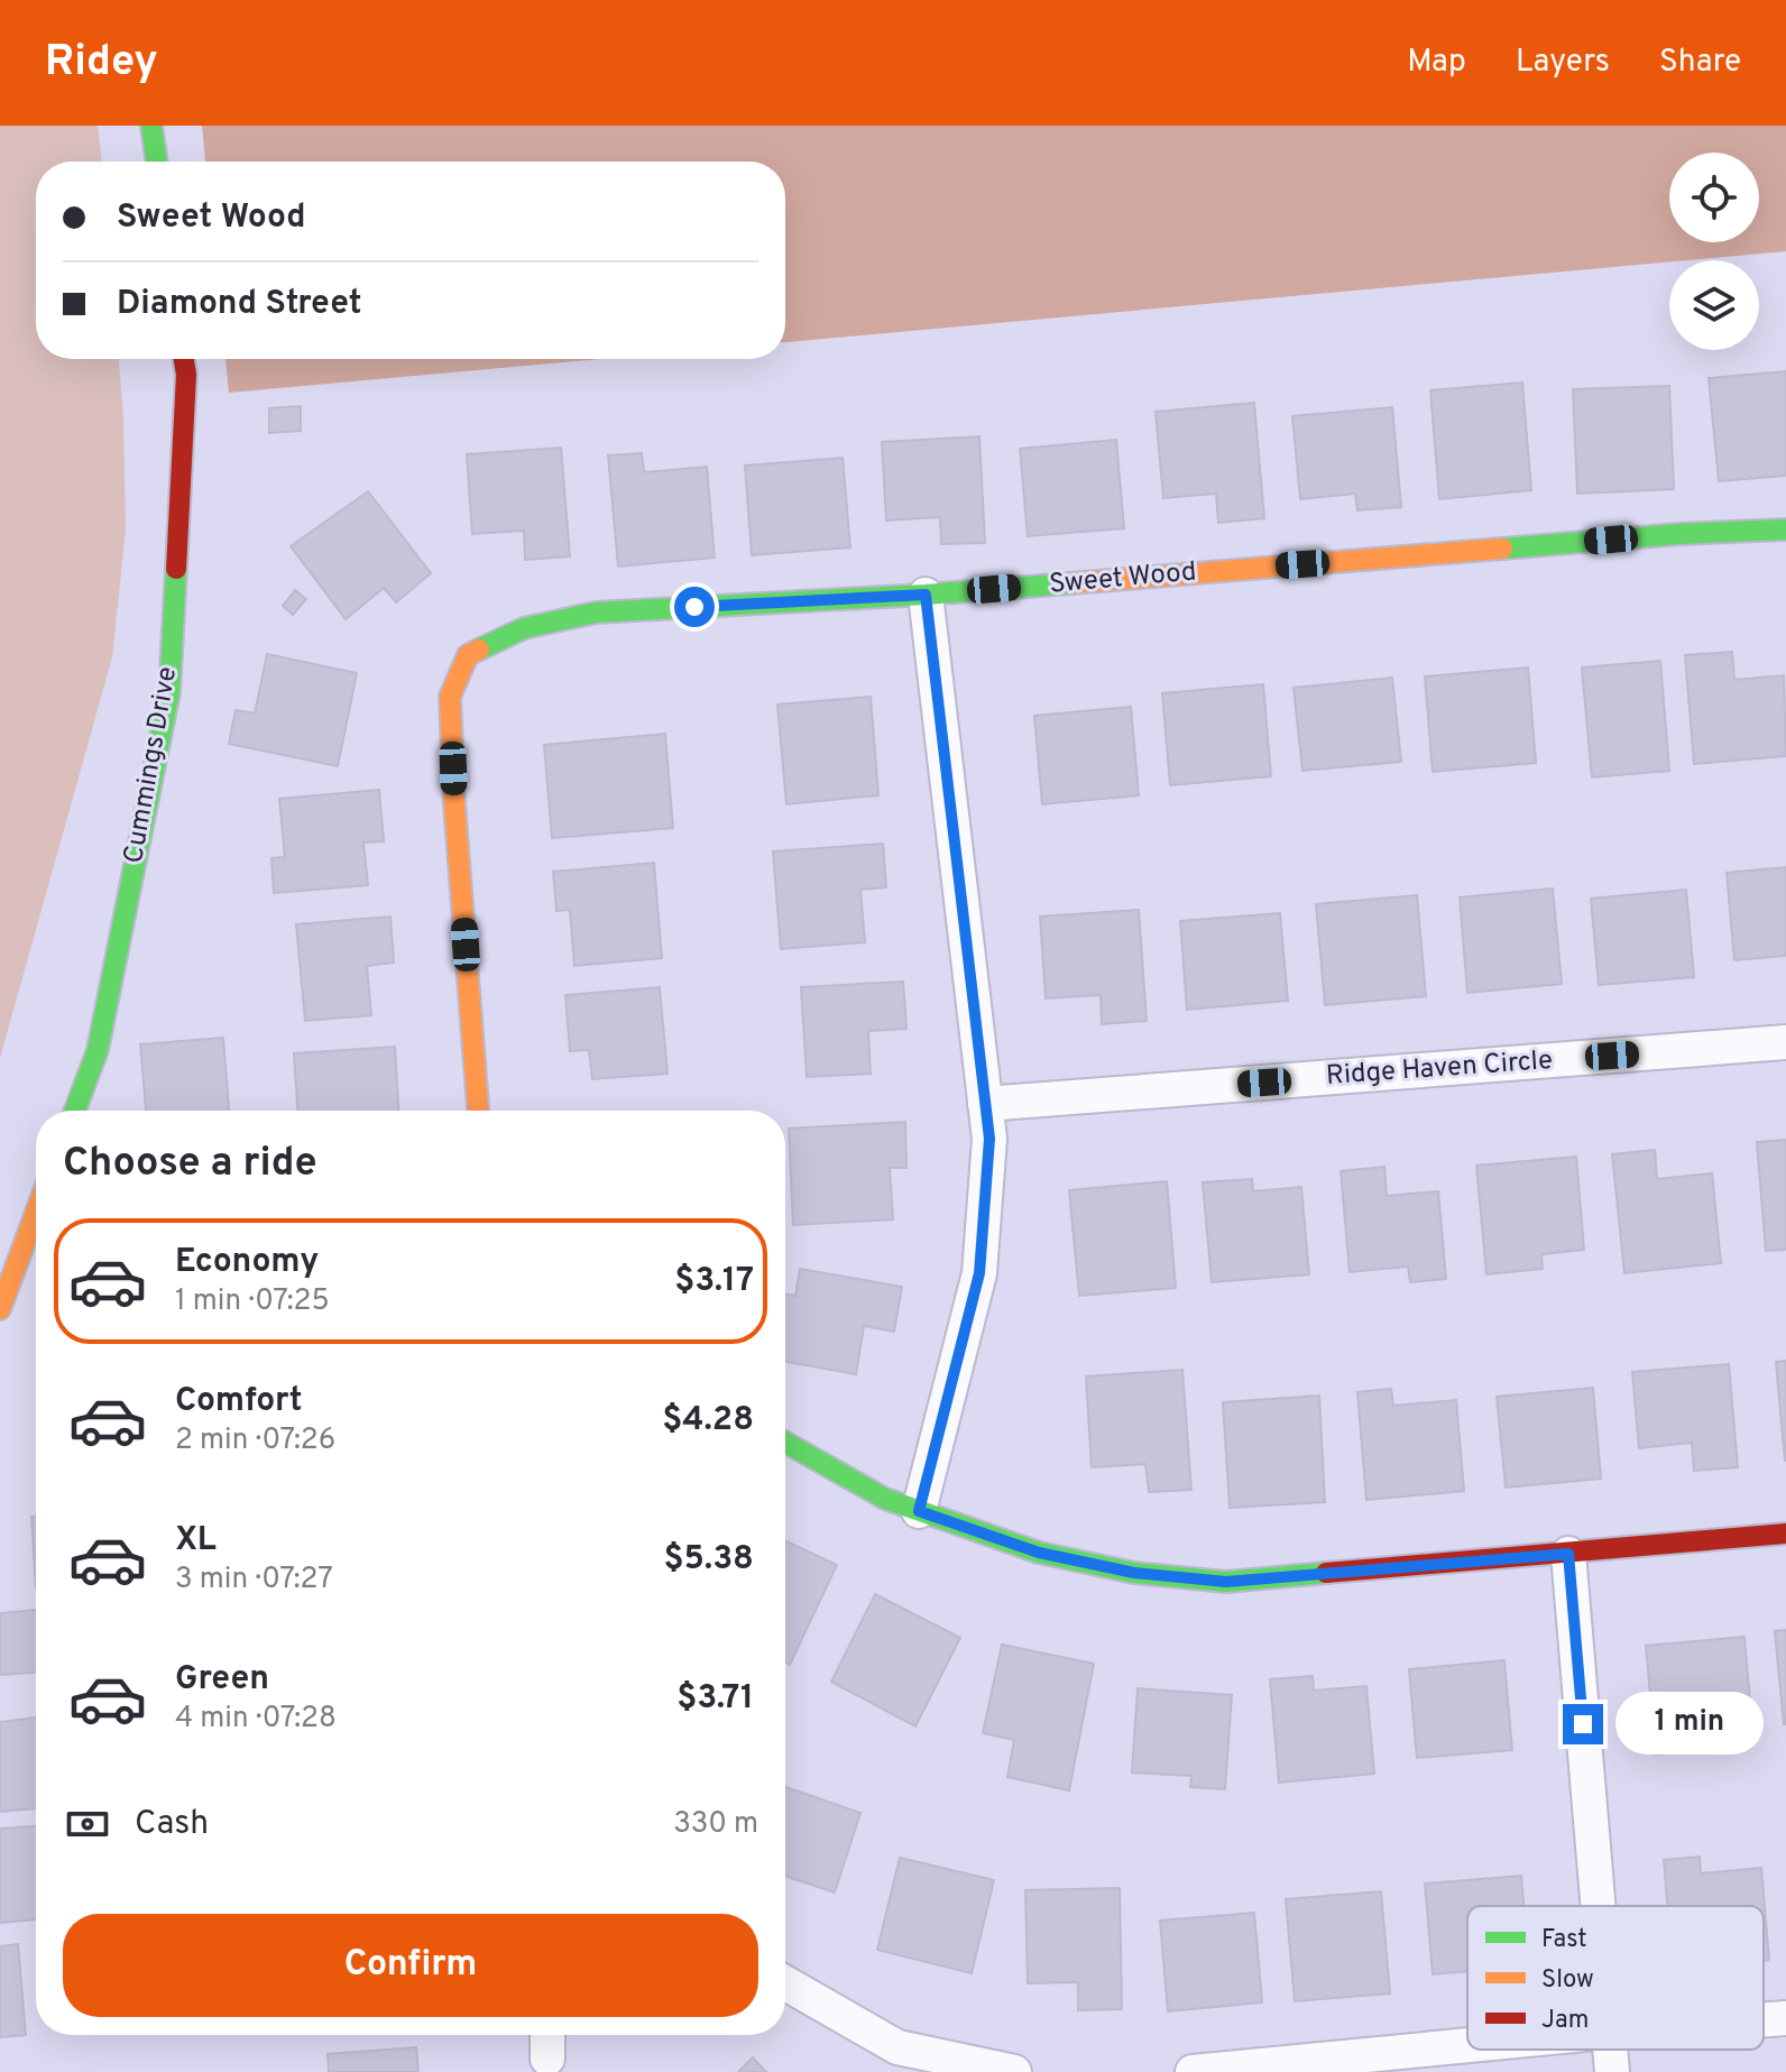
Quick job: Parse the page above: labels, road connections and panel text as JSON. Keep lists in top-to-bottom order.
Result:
{
  "streets": {
    "street": ["Sweet Wood", "Cummings Drive", "Ridge Haven Circle"]
  },
  "legend": ["Fast", "Slow", "Jam"],
  "page": {
    "header": "Ridey",
    "nav": ["Map", "Layers", "Share"],
    "banner": ["Sweet Wood", "Diamond Street"],
    "heading": "Choose a ride",
    "list": [
      {
        "name": "Economy",
        "note": "1 min · 07:25",
        "value": "$3.17"
      },
      {
        "name": "Comfort",
        "note": "2 min · 07:26",
        "value": "$4.28"
      },
      {
        "name": "XL",
        "note": "3 min · 07:27",
        "value": "$5.38"
      },
      {
        "name": "Green",
        "note": "4 min · 07:28",
        "value": "$3.71"
      }
    ],
    "bubble": "1 min",
    "pay": ["Cash", "330 m"],
    "buttons": "Confirm"
  }
}
